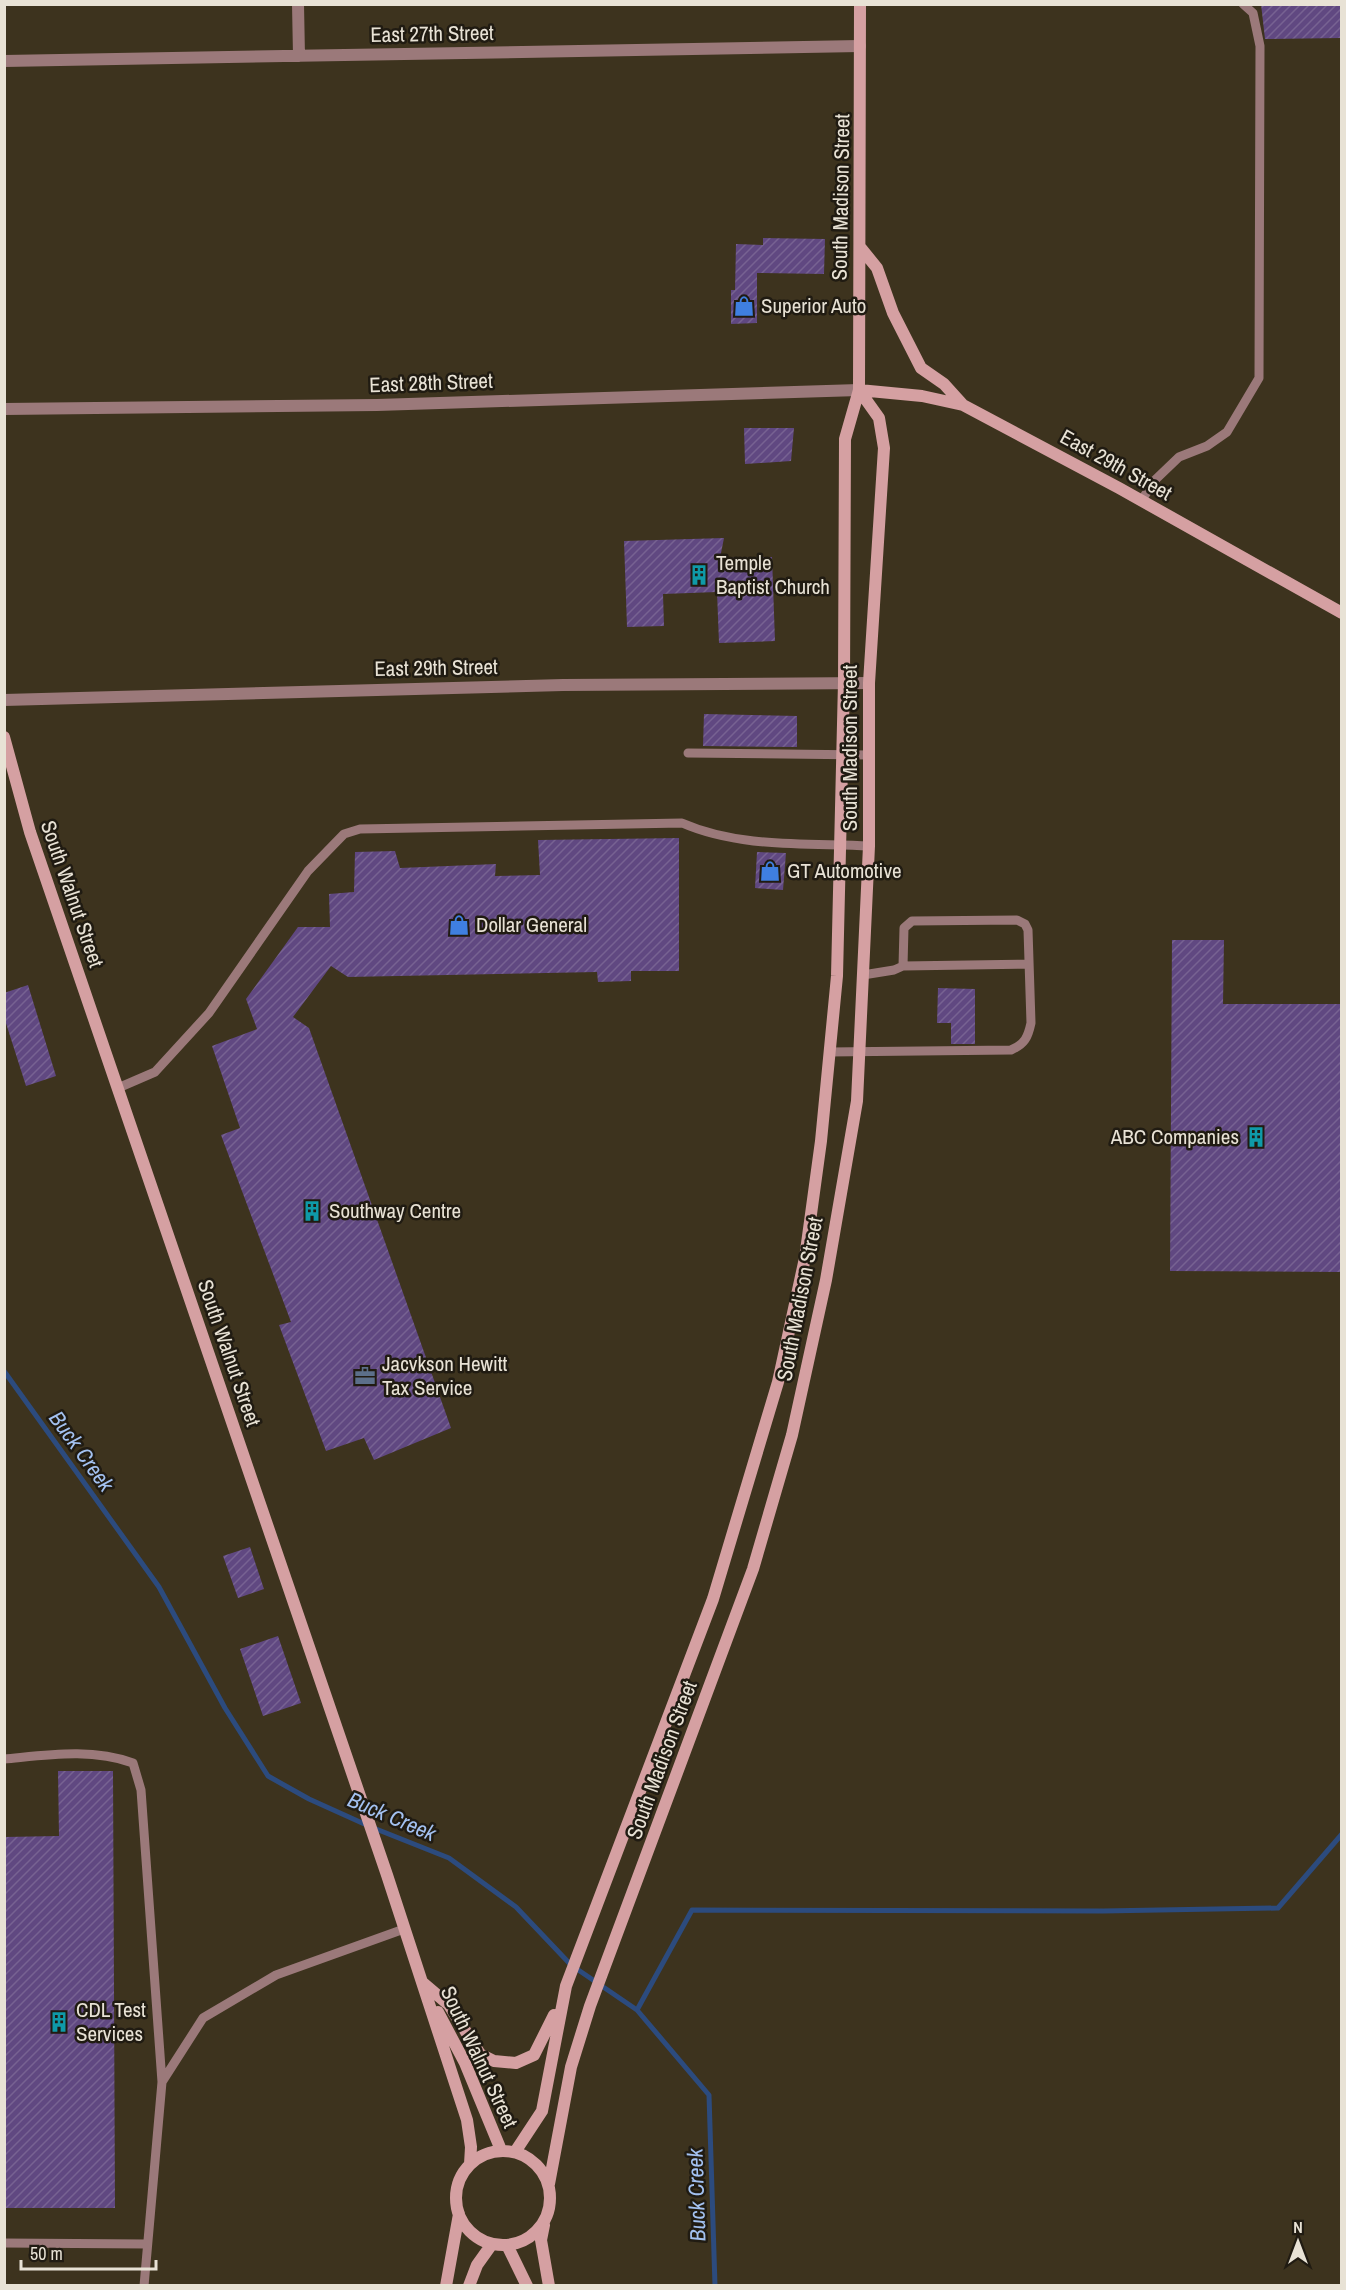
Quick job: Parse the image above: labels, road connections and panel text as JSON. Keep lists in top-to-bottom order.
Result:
{
  "streets": {
    "main road": ["South Madison Street", "East 29th Street", "South Walnut Street"],
    "street": ["East 27th Street", "East 28th Street"]
  },
  "crossings": [
    ["East 27th Street", "South Madison Street"],
    ["South Madison Street", "East 28th Street"],
    ["South Madison Street", "East 29th Street"],
    ["South Madison Street", "South Walnut Street"],
    ["East 28th Street", "East 29th Street"]
  ],
  "water": ["Buck Creek"],
  "places": {
    "shop": ["Superior Auto", "GT Automotive", "Dollar General"],
    "building": [
      "Temple Baptist Church",
      "ABC Companies",
      "Southway Centre",
      "CDL Test Services"
    ],
    "office": ["Jacvkson Hewitt Tax Service"]
  },
  "scale_bar": "50 m",
  "north": "top"
}
